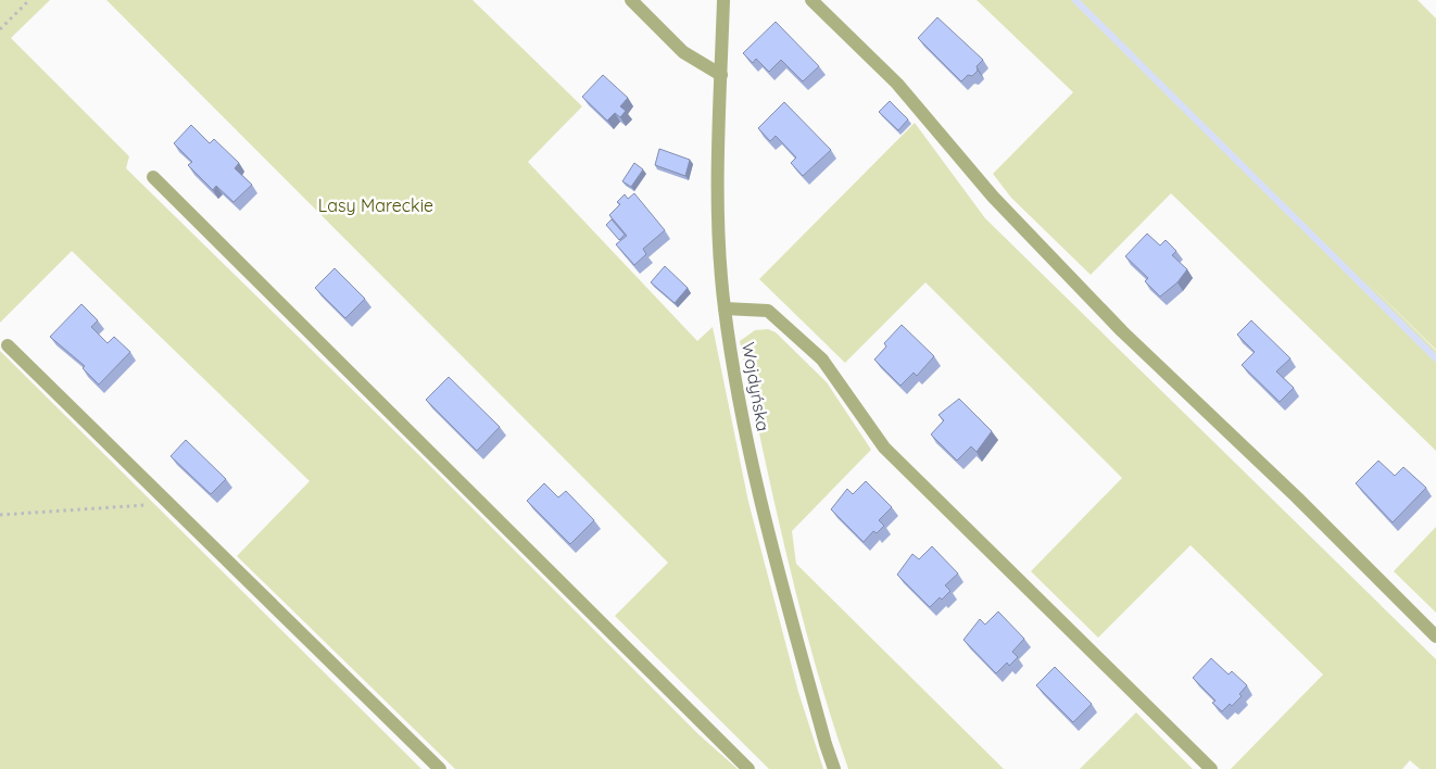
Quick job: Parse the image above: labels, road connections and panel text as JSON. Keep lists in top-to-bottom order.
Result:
{
  "streets": {
    "street": ["Wojdyńska"]
  },
  "parks": ["Lasy Mareckie"]
}
